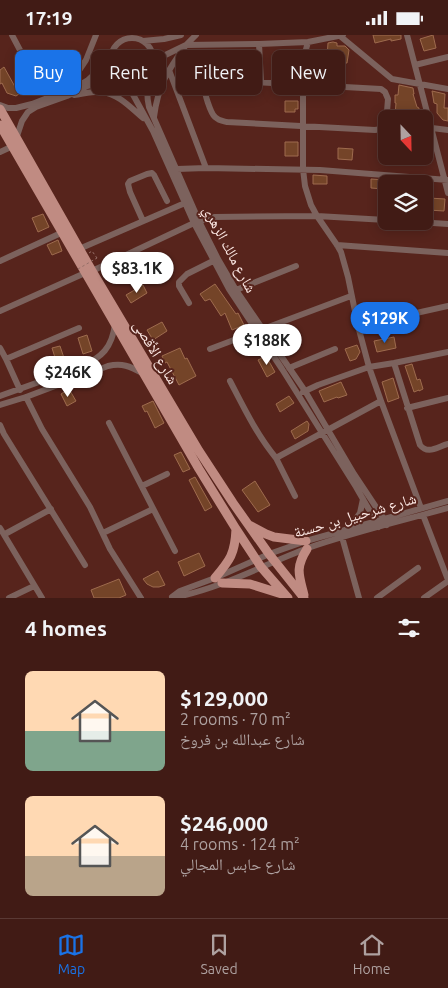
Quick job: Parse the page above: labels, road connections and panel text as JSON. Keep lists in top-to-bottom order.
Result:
{
  "streets": {
    "main road": ["شارع الأقصى"],
    "street": ["شارع مالك الزهري", "شارع شرحبيل بن حسنة"]
  },
  "crossings": [
    ["شارع مالك الزهري", "شارع شرحبيل بن حسنة"],
    ["شارع الأقصى", "شارع شرحبيل بن حسنة"]
  ],
  "north": "bottom",
  "page": {
    "status": "17:19",
    "chip": [
      "Buy",
      "Rent",
      "Filters",
      "New"
    ],
    "price": [
      "$83.1K",
      "$129K",
      "$188K",
      "$246K"
    ],
    "heading": "4 homes",
    "list": [
      {
        "name": "$129,000",
        "note": "2 rooms · 70 m² · شارع عبدالله بن فروخ"
      },
      {
        "name": "$246,000",
        "note": "4 rooms · 124 m² · شارع حابس المجالي"
      }
    ],
    "tabs": ["Map", "Saved", "Home"]
  }
}
